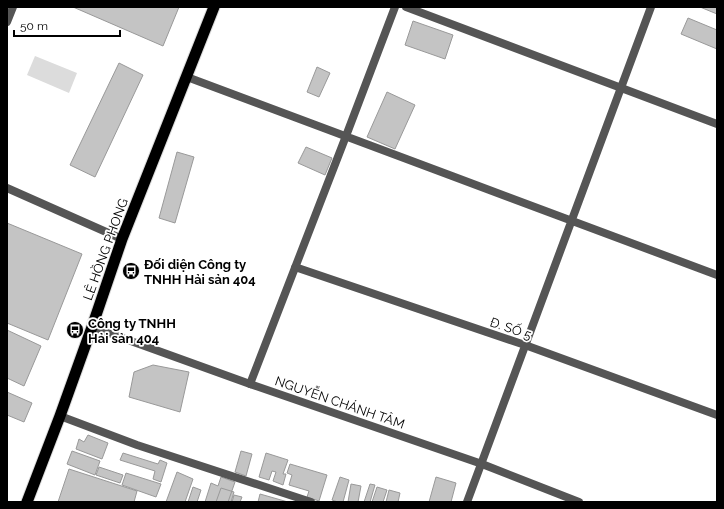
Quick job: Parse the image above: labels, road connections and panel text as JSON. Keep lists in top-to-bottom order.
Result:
{
  "streets": {
    "highway": ["LÊ HỒNG PHONG"],
    "street": ["Đ. SỐ 5", "NGUYỄN CHÁNH TÂM"]
  },
  "crossings": [
    ["LÊ HỒNG PHONG", "NGUYỄN CHÁNH TÂM"]
  ],
  "places": {
    "bus stop": ["Đối diện Công ty TNHH Hải sản 404", "Công ty TNHH Hải sản 404"]
  },
  "scale_bar": "50 m"
}
